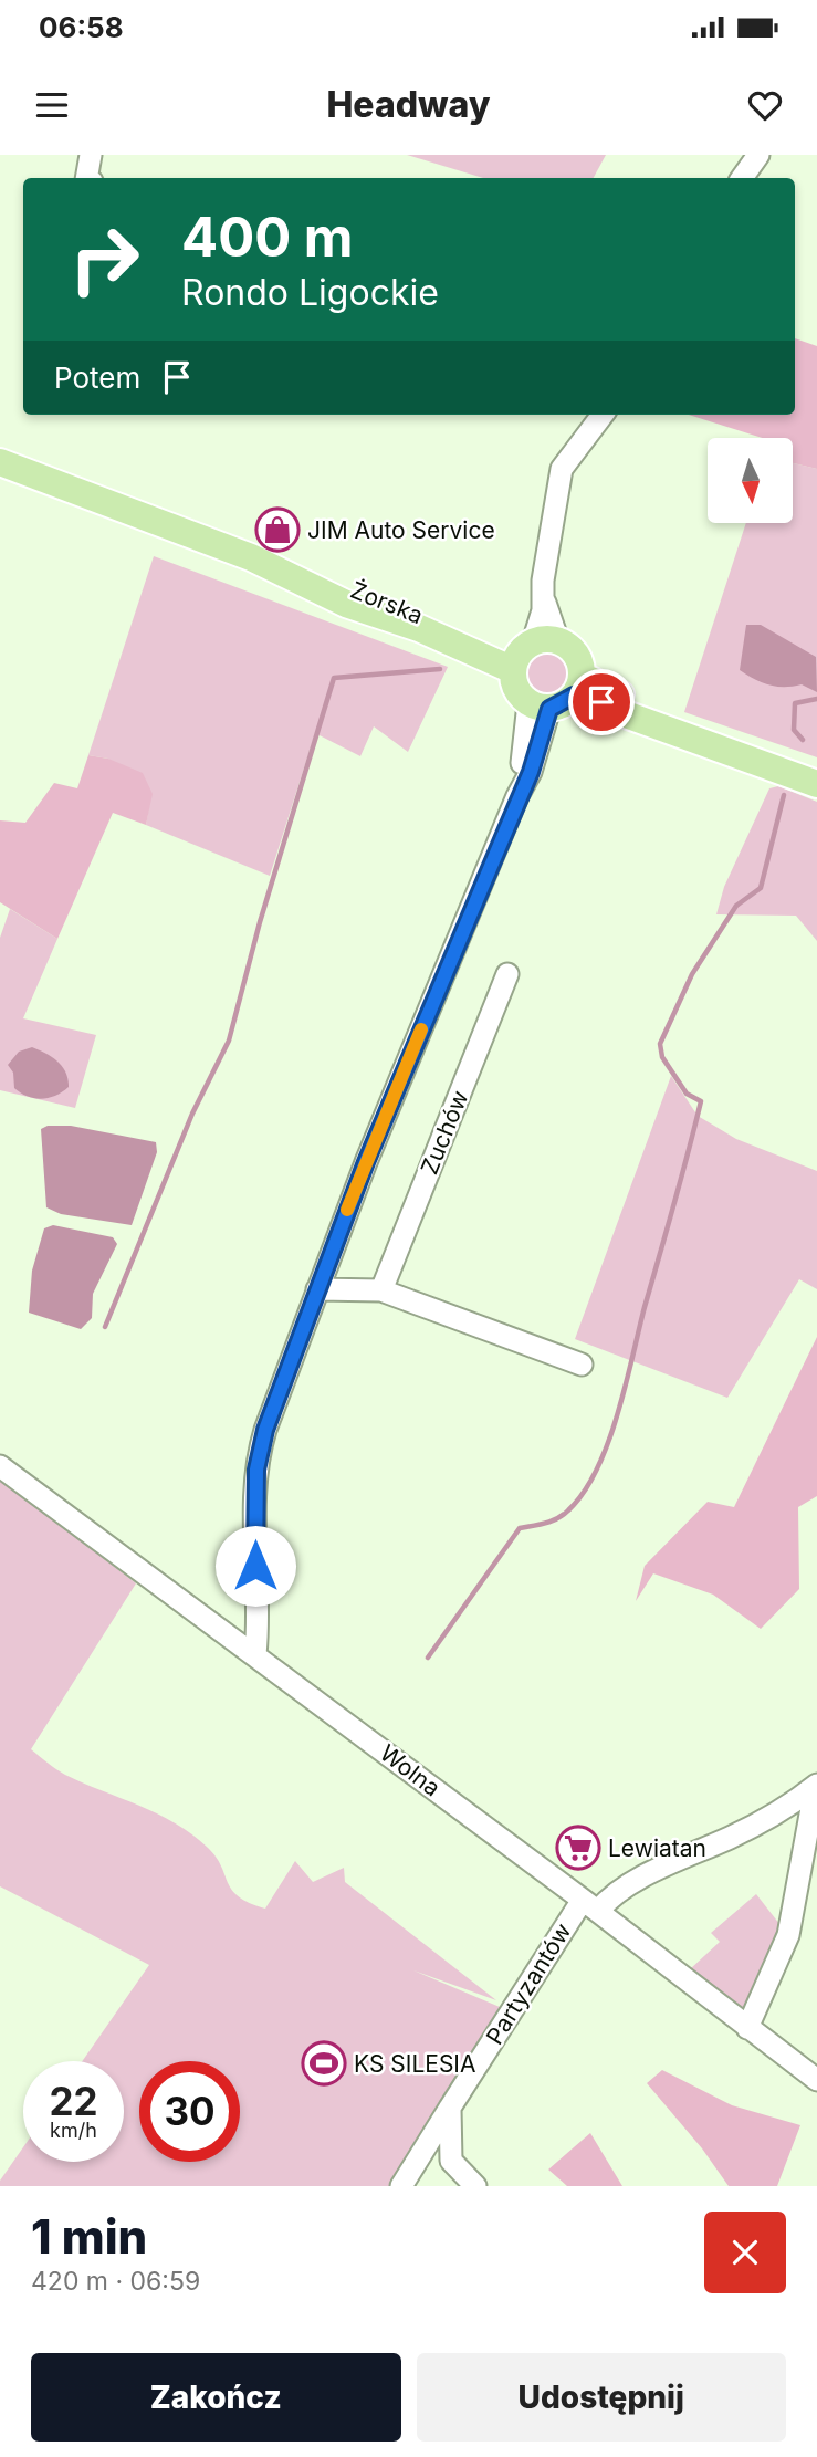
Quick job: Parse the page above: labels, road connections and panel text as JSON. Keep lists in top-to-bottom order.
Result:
{
  "streets": {
    "main road": ["Żorska"],
    "street": ["Zuchów", "Wolna", "Partyzantów"]
  },
  "crossings": [
    ["Wolna", "Partyzantów"]
  ],
  "places": {
    "shop": ["JIM Auto Service"],
    "supermarket": ["Lewiatan"],
    "sports": ["KS SILESIA"]
  },
  "north": "bottom",
  "page": {
    "status": "06:58",
    "header": "Headway",
    "turn": ["400 m", "Rondo Ligockie"],
    "then": "Potem",
    "speed": "22 km/h",
    "limit": "30",
    "heading": ["1 min", "420 m · 06:59"],
    "buttons": ["Zakończ", "Udostępnij"]
  }
}
